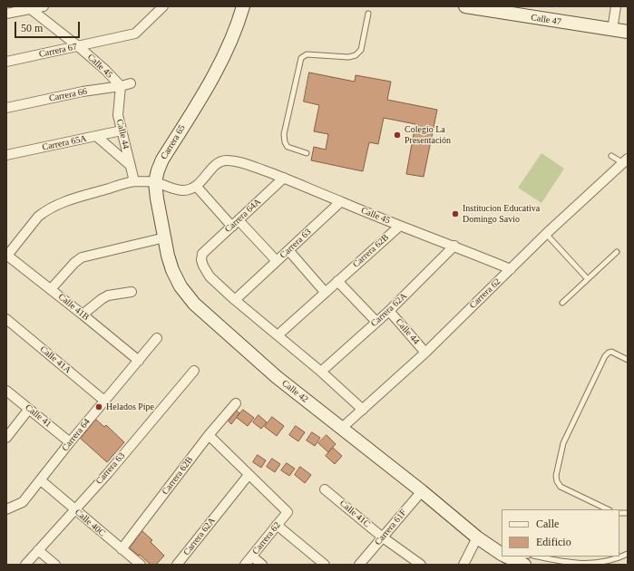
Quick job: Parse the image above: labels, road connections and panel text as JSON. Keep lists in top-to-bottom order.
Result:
{
  "streets": {
    "street": [
      "Calle 47",
      "Carrera 67",
      "Calle 45",
      "Carrera 66",
      "Calle 44",
      "Carrera 65",
      "Carrera 65A",
      "Carrera 64A",
      "Carrera 63",
      "Carrera 62B",
      "Carrera 62",
      "Calle 41B",
      "Carrera 62A",
      "Calle 41A",
      "Calle 42",
      "Calle 41",
      "Carrera 64",
      "Calle 41C",
      "Calle 40C",
      "Carrera 61F"
    ]
  },
  "crossings": [
    ["Carrera 67", "Calle 45"],
    ["Calle 45", "Carrera 66"],
    ["Calle 45", "Calle 44"],
    ["Calle 45", "Carrera 64A"],
    ["Calle 45", "Carrera 63"],
    ["Calle 45", "Carrera 62B"],
    ["Calle 45", "Carrera 62"],
    ["Calle 45", "Carrera 62A"],
    ["Carrera 66", "Calle 44"],
    ["Calle 44", "Carrera 65A"],
    ["Calle 44", "Carrera 62"],
    ["Calle 44", "Carrera 62A"],
    ["Carrera 65", "Calle 42"],
    ["Carrera 64A", "Carrera 63"],
    ["Carrera 63", "Calle 40C"],
    ["Carrera 62B", "Calle 40C"],
    ["Carrera 62", "Carrera 62A"],
    ["Carrera 62", "Calle 42"],
    ["Calle 41B", "Carrera 64"],
    ["Calle 41A", "Carrera 64"],
    ["Calle 42", "Carrera 61F"],
    ["Calle 41", "Carrera 64"],
    ["Carrera 64", "Calle 40C"],
    ["Calle 41C", "Carrera 61F"]
  ],
  "places": ["Colegio La Presentación", "Institucion Educativa Domingo Savio", "Helados Pipe"],
  "legend": ["Calle", "Edificio"],
  "scale_bar": "50 m"
}
